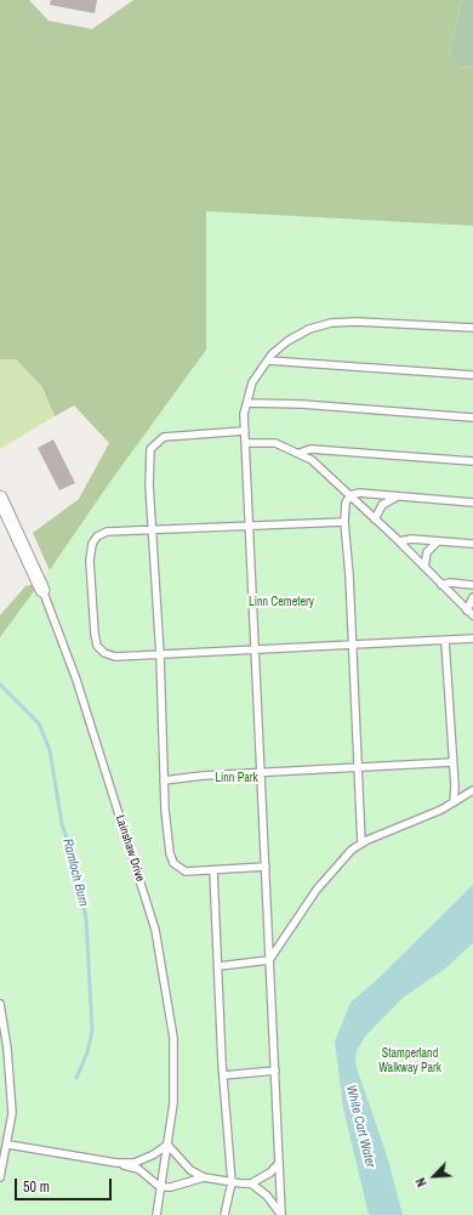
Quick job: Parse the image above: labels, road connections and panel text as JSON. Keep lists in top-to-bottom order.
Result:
{
  "streets": {
    "street": ["Lainshaw Drive"]
  },
  "water": ["Ramloch Burn", "White Cart Water"],
  "parks": ["Linn Cemetery", "Linn Park", "Stamperland Walkway Park"],
  "scale_bar": "50 m",
  "north": "bottom left"
}
